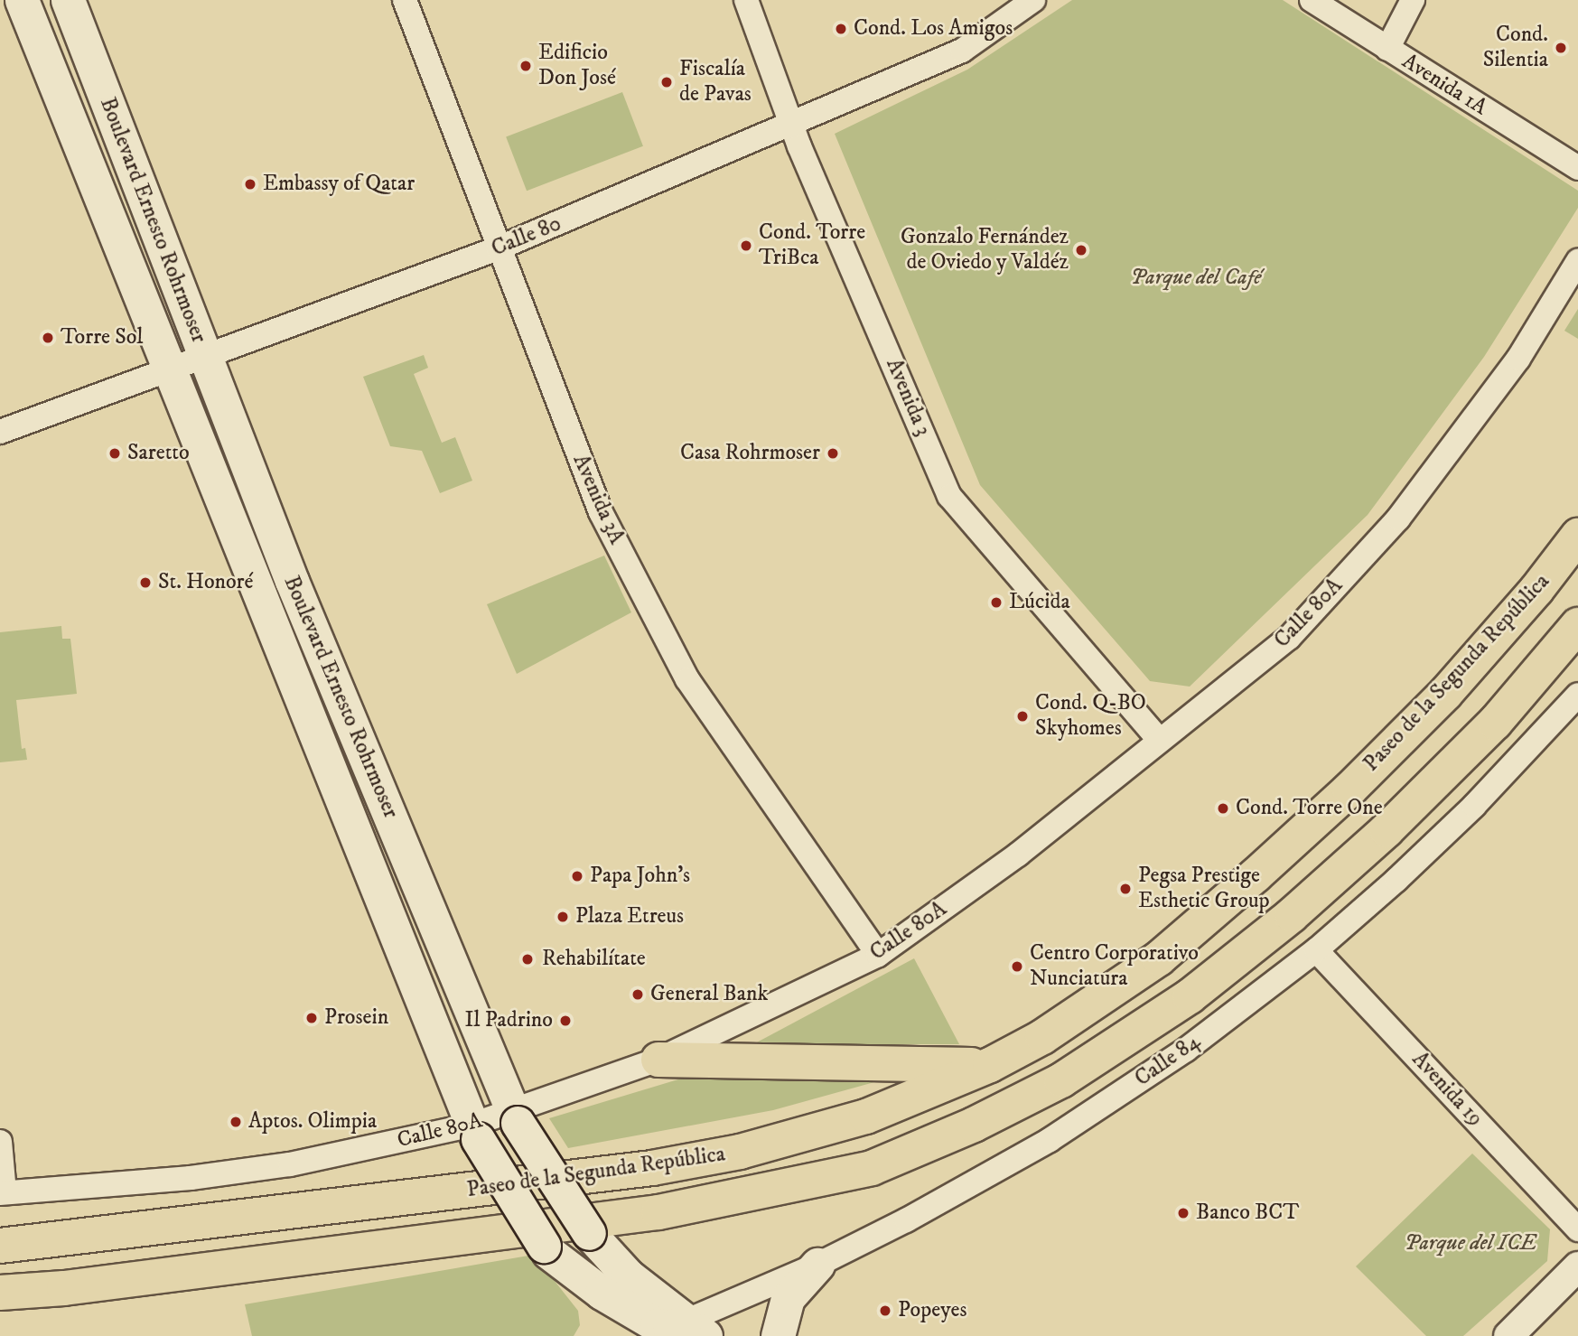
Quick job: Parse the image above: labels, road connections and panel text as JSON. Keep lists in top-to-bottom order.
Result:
{
  "streets": {
    "highway": ["Paseo de la Segunda República"],
    "main road": ["Boulevard Ernesto Rohrmoser"],
    "street": [
      "Avenida 1A",
      "Calle 80",
      "Avenida 3",
      "Avenida 3A",
      "Calle 80A",
      "Calle 84",
      "Avenida 19"
    ]
  },
  "crossings": [
    ["Boulevard Ernesto Rohrmoser", "Calle 80"],
    ["Boulevard Ernesto Rohrmoser", "Calle 80A"],
    ["Boulevard Ernesto Rohrmoser", "Calle 84"],
    ["Calle 80", "Avenida 3"],
    ["Calle 80", "Avenida 3A"],
    ["Avenida 3", "Calle 80A"],
    ["Avenida 3A", "Calle 80A"],
    ["Calle 84", "Avenida 19"]
  ],
  "parks": ["Parque del Café", "Parque del ICE"],
  "places": [
    "Cond. Los Amigos",
    "Cond. Silentia",
    "Edificio Don José",
    "Fiscalía de Pavas",
    "Embassy of Qatar",
    "Cond. Torre TriBca",
    "Gonzalo Fernández de Oviedo y Valdéz",
    "Torre Sol",
    "Saretto",
    "Casa Rohrmoser",
    "St. Honoré",
    "Lúcida",
    "Cond. Q-BO Skyhomes",
    "Cond. Torre One",
    "Papa John's",
    "Pegsa Prestige Esthetic Group",
    "Plaza Etreus",
    "Rehabilítate",
    "Centro Corporativo Nunciatura",
    "General Bank",
    "Prosein",
    "Il Padrino",
    "Aptos. Olimpia",
    "Banco BCT",
    "Popeyes"
  ]
}
